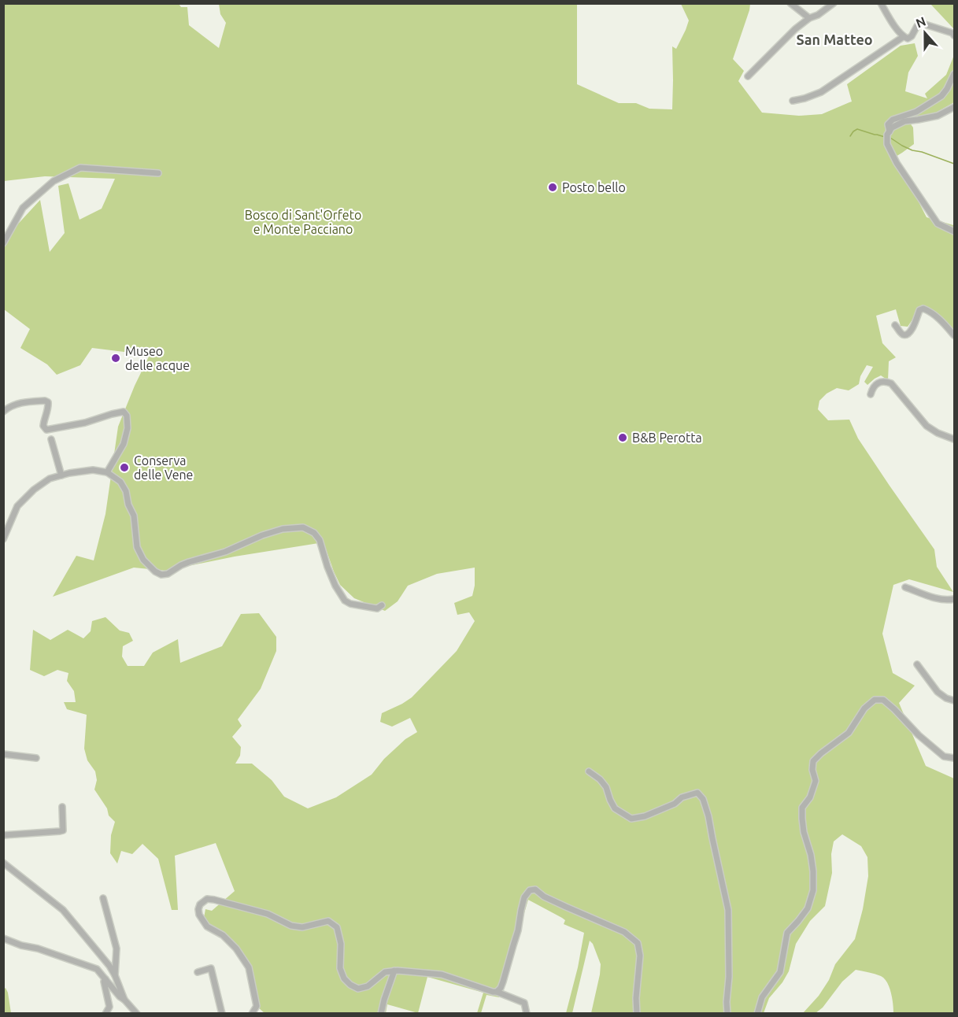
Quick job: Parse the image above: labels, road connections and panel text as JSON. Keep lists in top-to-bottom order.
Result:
{
  "districts": ["San Matteo"],
  "parks": ["Bosco di Sant'Orfeto e Monte Pacciano"],
  "places": [
    "Posto bello",
    "Museo delle acque",
    "B&B Perotta",
    "Conserva delle Vene"
  ],
  "north": "top"
}
